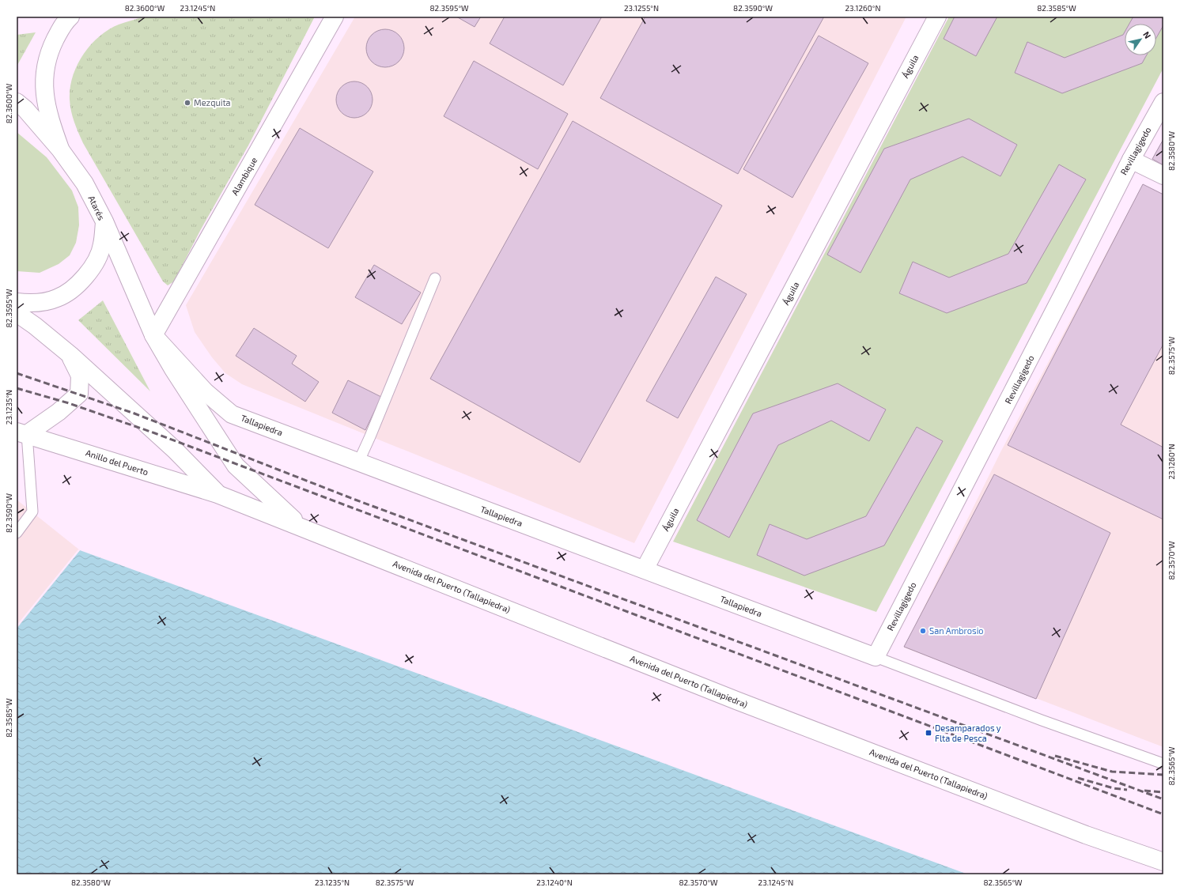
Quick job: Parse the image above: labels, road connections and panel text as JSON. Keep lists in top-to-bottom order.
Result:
{
  "streets": {
    "street": [
      "Águila",
      "Revillagigedo",
      "Alambique",
      "Atarés",
      "Tallapiedra",
      "Anillo del Puerto",
      "Avenida del Puerto (Tallapiedra)"
    ]
  },
  "crossings": [
    ["Águila", "Tallapiedra"],
    ["Revillagigedo", "Tallapiedra"],
    ["Alambique", "Tallapiedra"],
    ["Atarés", "Tallapiedra"],
    ["Tallapiedra", "Avenida del Puerto (Tallapiedra)"],
    ["Anillo del Puerto", "Avenida del Puerto (Tallapiedra)"]
  ],
  "places": {
    "other": ["Mezquita", "San Ambrosio"],
    "transit": ["Desamparados y Flta de Pesca"]
  },
  "north": "top right",
  "coordinates": [
    "82.3600°W",
    "23.1245°N",
    "82.3595°W",
    "23.1255°N",
    "82.3590°W",
    "23.1260°N",
    "82.3585°W",
    "82.3580°W",
    "82.3575°W",
    "23.1235°N",
    "82.3570°W",
    "82.3565°W",
    "23.1240°N"
  ]
}
